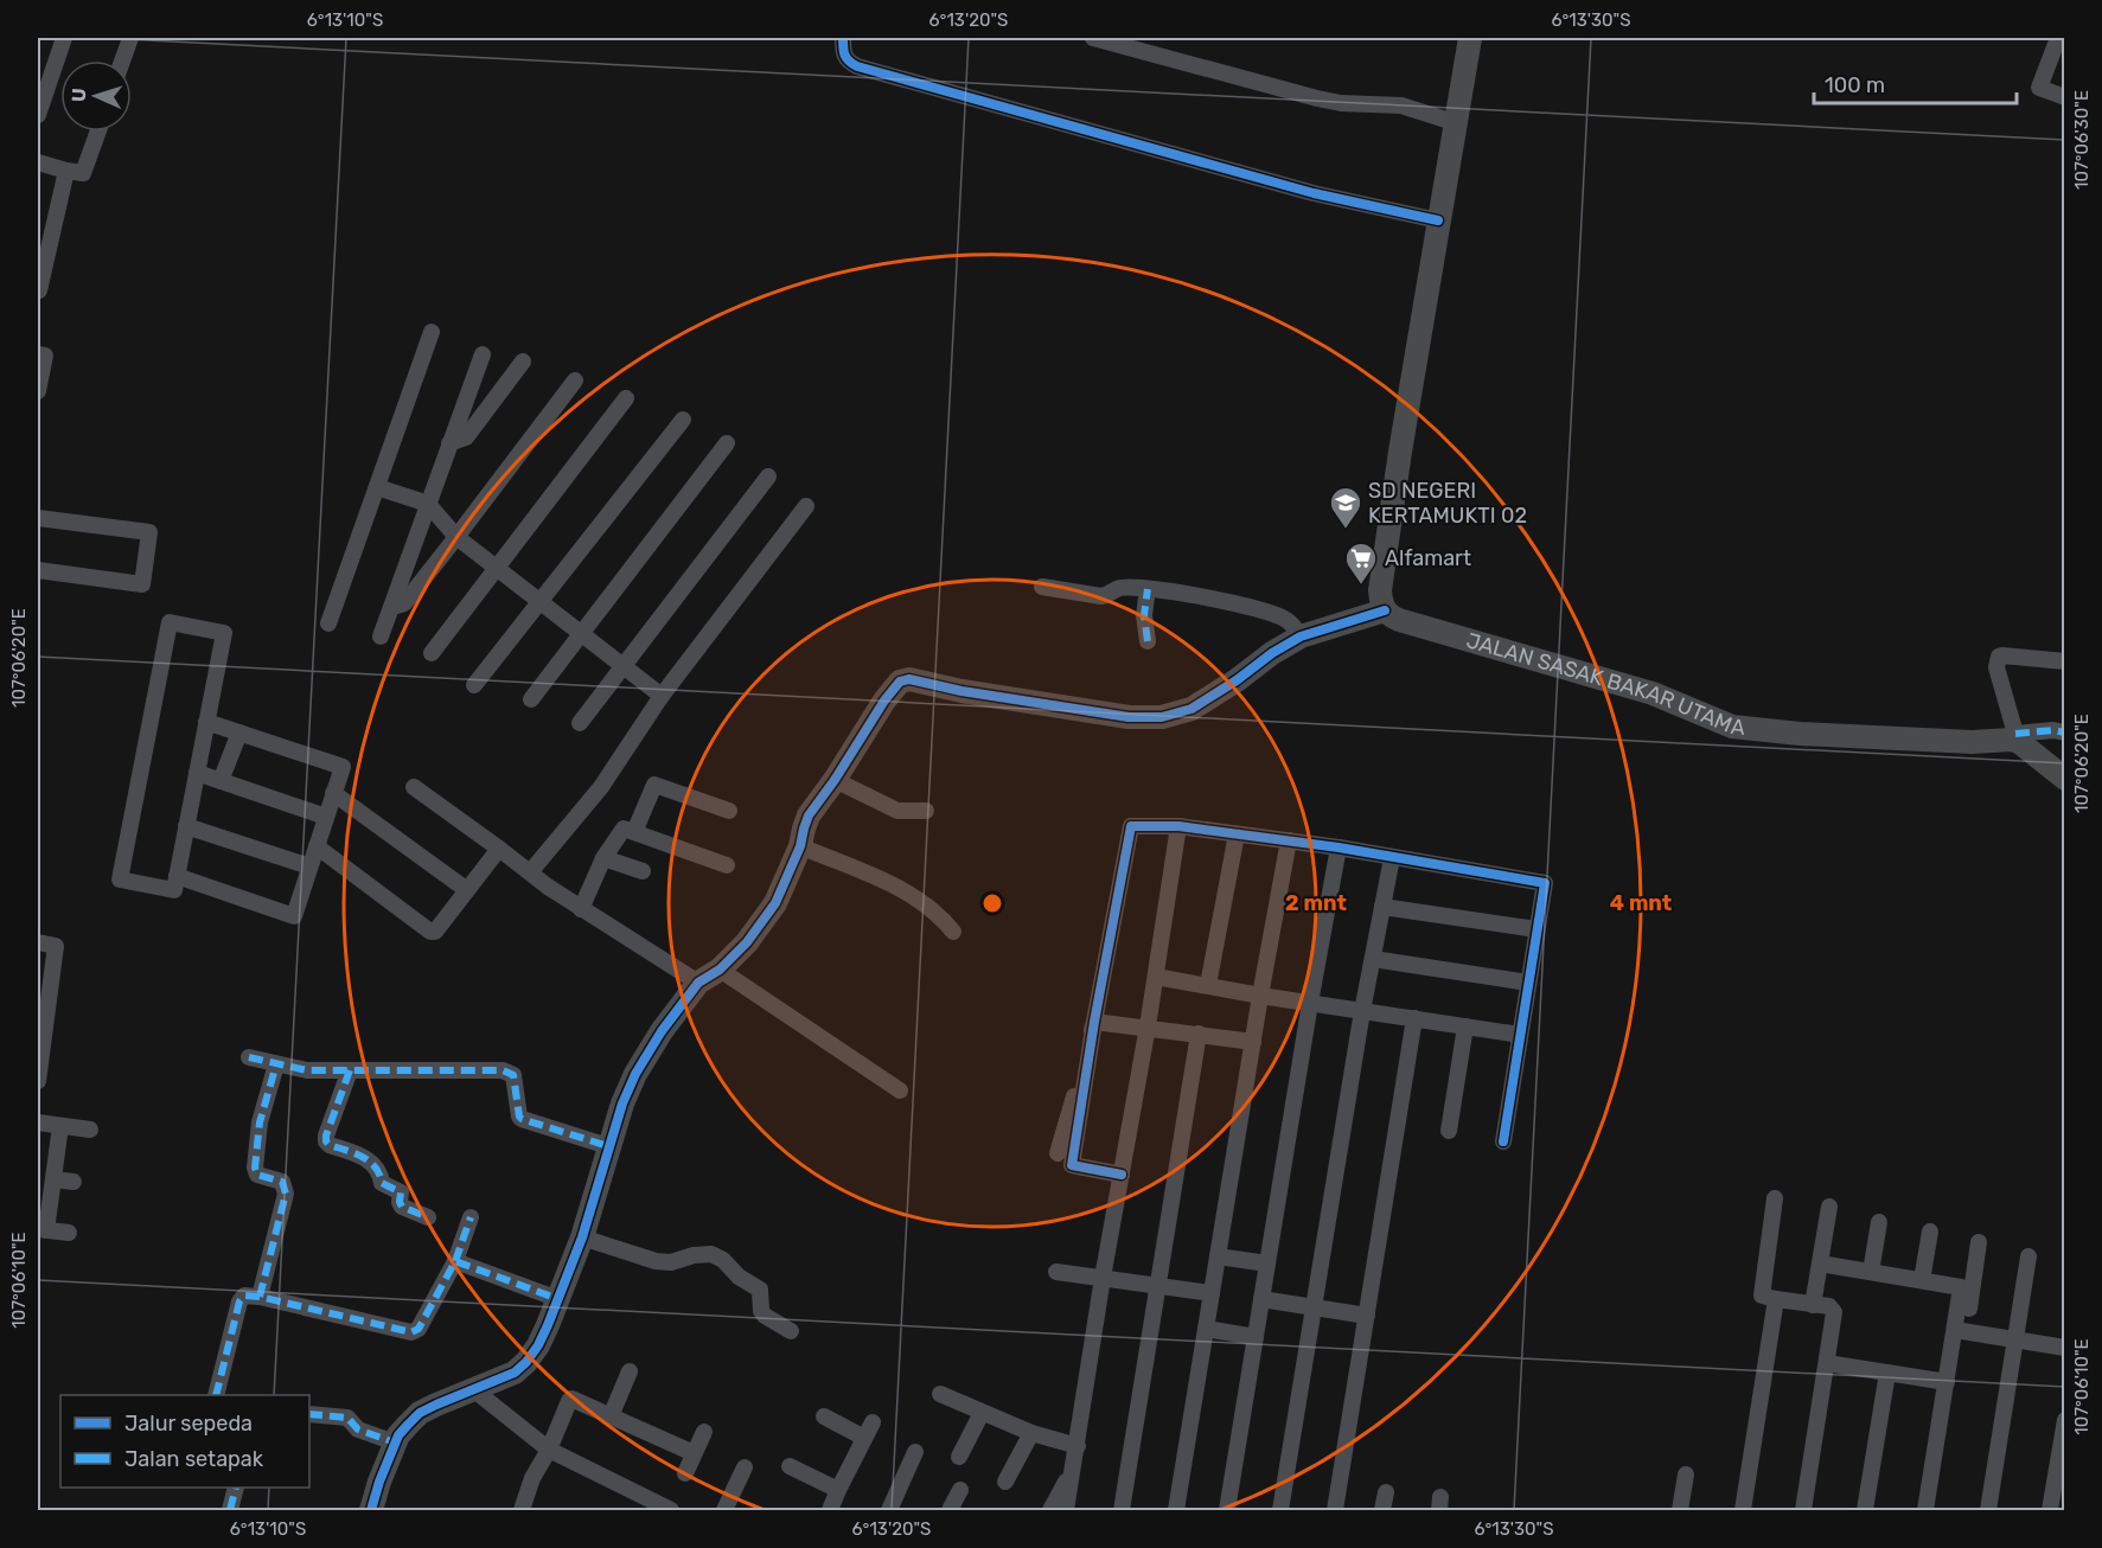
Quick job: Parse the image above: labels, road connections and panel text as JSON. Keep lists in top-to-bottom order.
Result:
{
  "streets": {
    "street": ["JALAN SASAK BAKAR UTAMA"]
  },
  "places": {
    "school or university": ["SD NEGERI KERTAMUKTI 02"],
    "supermarket": ["Alfamart"]
  },
  "legend": ["Jalur sepeda", "Jalan setapak"],
  "scale_bar": "100 m",
  "north": "left",
  "coordinates": [
    "6°13'10\"S",
    "6°13'20\"S",
    "6°13'30\"S",
    "107°06'30\"E",
    "107°06'20\"E",
    "107°06'10\"E"
  ],
  "rings": ["2 mnt", "4 mnt"]
}
